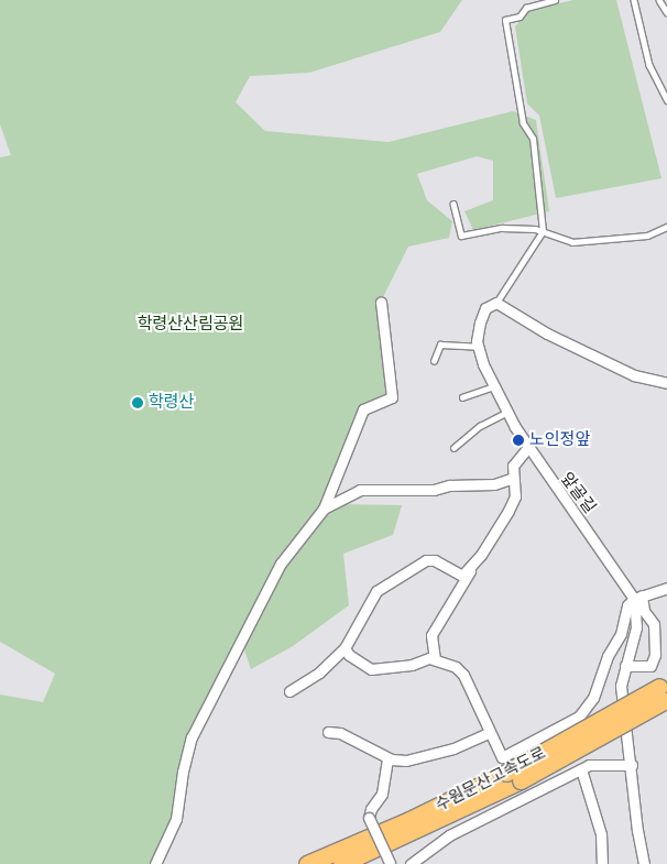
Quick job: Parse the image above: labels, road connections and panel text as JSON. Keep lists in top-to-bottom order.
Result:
{
  "streets": {
    "highway": ["수원문산고속도로"],
    "street": ["앞골길"]
  },
  "parks": ["학령산산림공원"],
  "places": ["학령산", "노인정앞"]
}
